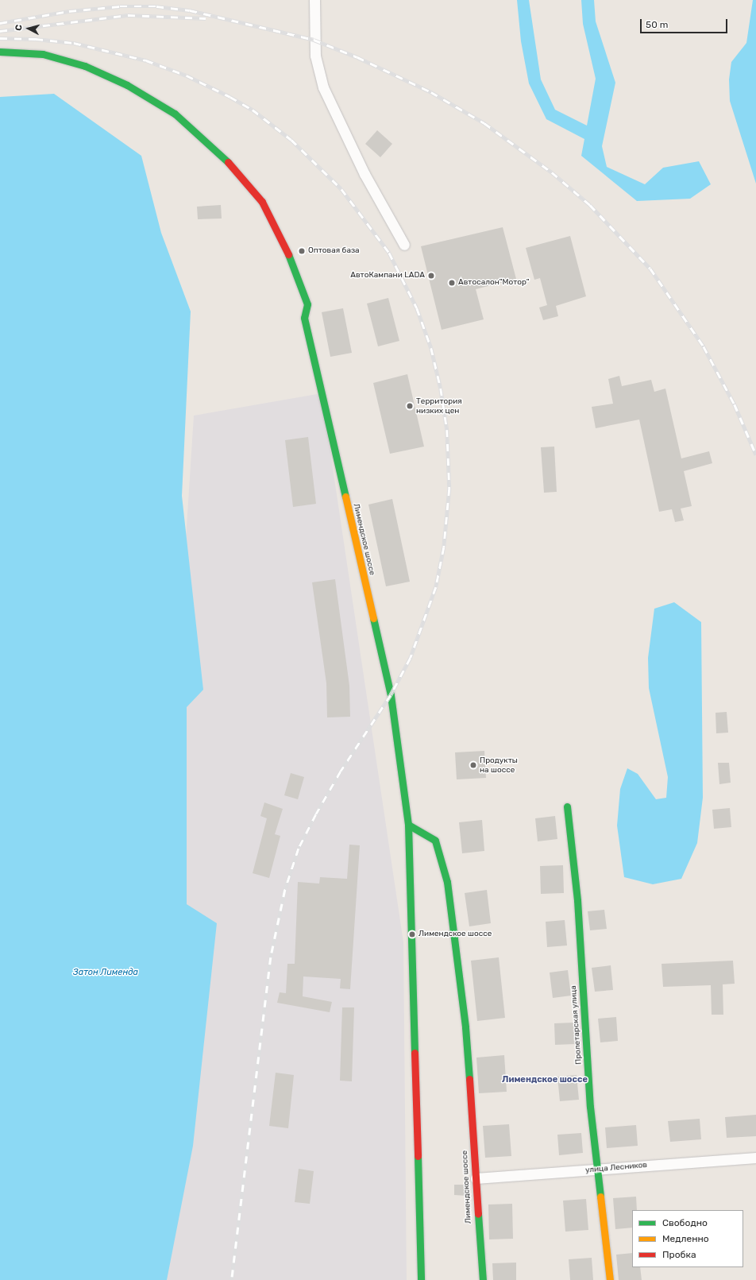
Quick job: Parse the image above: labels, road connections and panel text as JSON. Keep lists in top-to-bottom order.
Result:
{
  "streets": {
    "main road": ["Лимендское шоссе", "Пролетарская улица"],
    "street": ["улица Лесников"]
  },
  "crossings": [
    ["Лимендское шоссе", "улица Лесников"],
    ["Пролетарская улица", "улица Лесников"]
  ],
  "districts": ["Лимендское шоссе"],
  "water": ["Затон Лименда"],
  "places": [
    "Оптовая база",
    "АвтоКампани LADA",
    "Автосалон\"Мотор\"",
    "Территория низких цен",
    "Продукты на шоссе",
    "Лимендское шоссе"
  ],
  "legend": ["Свободно", "Медленно", "Пробка"],
  "scale_bar": "50 m",
  "north": "left"
}
